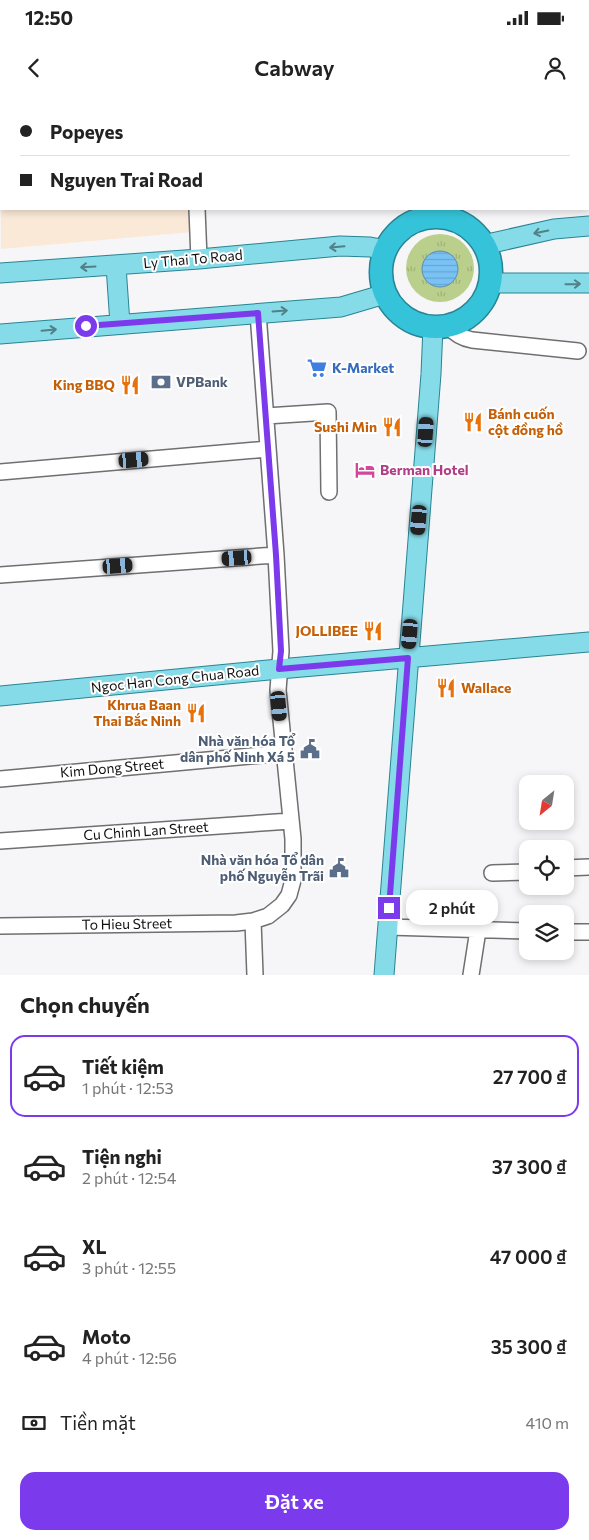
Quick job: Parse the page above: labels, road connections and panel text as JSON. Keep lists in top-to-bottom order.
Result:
{
  "streets": {
    "main road": ["Ly Thai To Road", "Ngoc Han Cong Chua Road"],
    "street": ["Kim Dong Street", "Cu Chinh Lan Street", "To Hieu Street"]
  },
  "places": {
    "supermarket": ["K-Market"],
    "bank": ["VPBank"],
    "restaurant": [
      "King BBQ",
      "Bánh cuốn cột đồng hồ",
      "Sushi Min",
      "JOLLIBEE",
      "Wallace",
      "Khrua Baan Thai Bắc Ninh"
    ],
    "hotel": ["Berman Hotel"],
    "public building": ["Nhà văn hóa Tổ dân phố Ninh Xá 5", "Nhà văn hóa Tổ dân phố Nguyễn Trãi"]
  },
  "north": "bottom left",
  "page": {
    "status": "12:50",
    "header": "Cabway",
    "banner": ["Popeyes", "Nguyen Trai Road"],
    "bubble": "2 phút",
    "heading": "Chọn chuyến",
    "list": [
      {
        "name": "Tiết kiệm",
        "note": "1 phút · 12:53",
        "value": "27 700 ₫"
      },
      {
        "name": "Tiện nghi",
        "note": "2 phút · 12:54",
        "value": "37 300 ₫"
      },
      {
        "name": "XL",
        "note": "3 phút · 12:55",
        "value": "47 000 ₫"
      },
      {
        "name": "Moto",
        "note": "4 phút · 12:56",
        "value": "35 300 ₫"
      }
    ],
    "pay": ["Tiền mặt", "410 m"],
    "buttons": "Đặt xe"
  }
}
